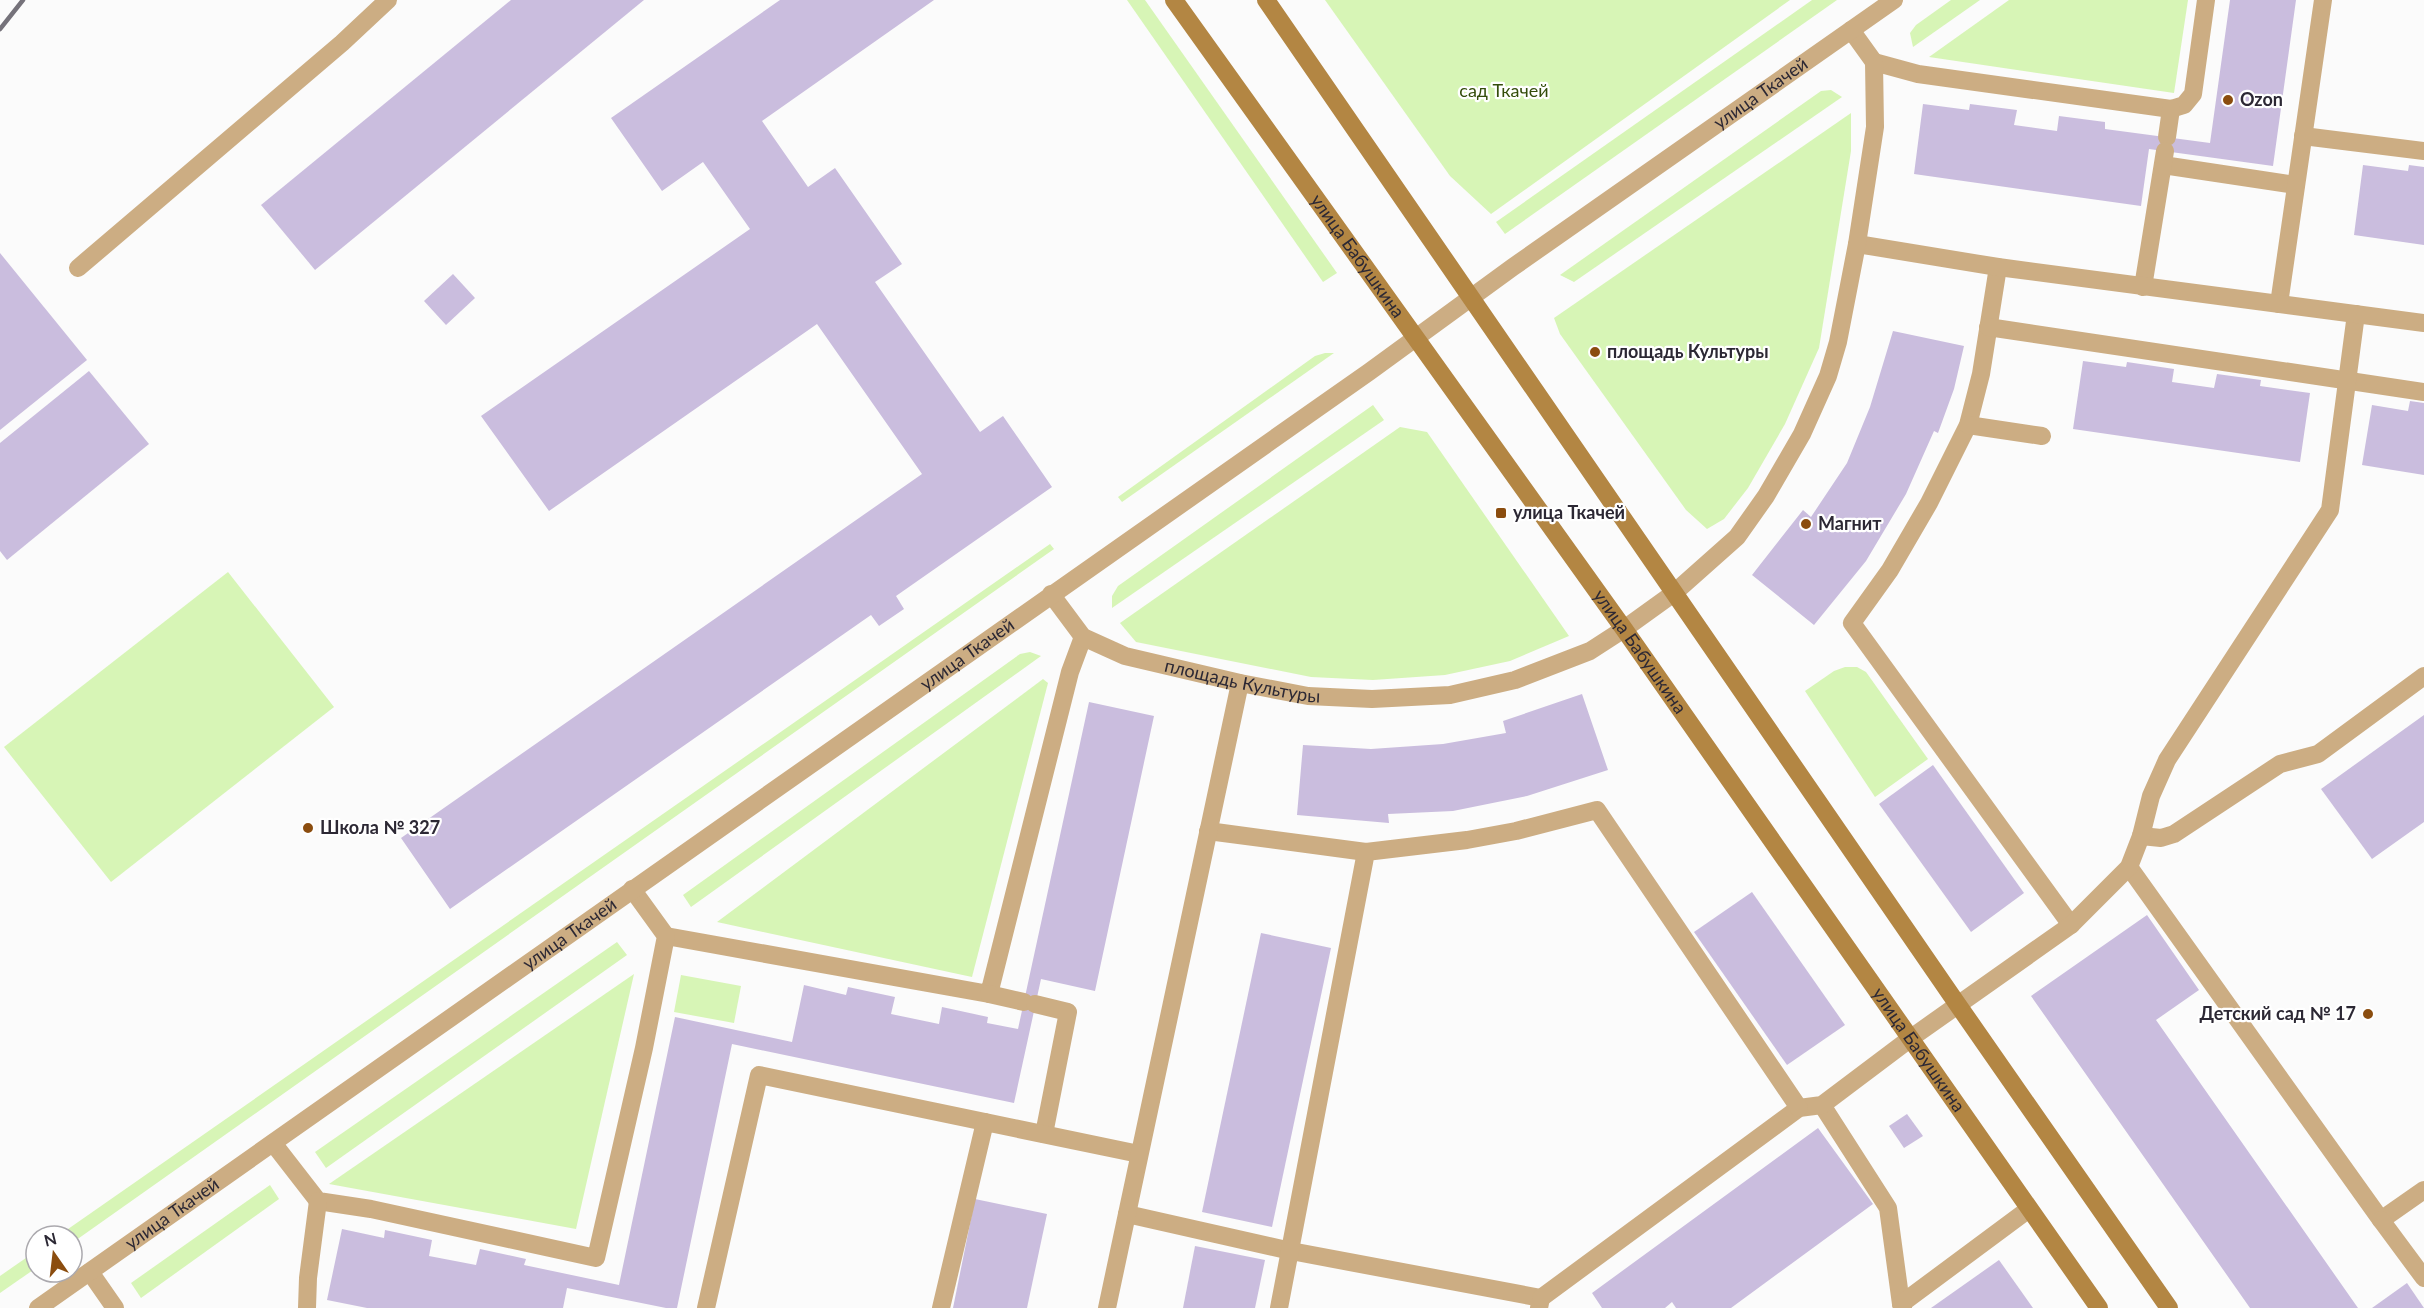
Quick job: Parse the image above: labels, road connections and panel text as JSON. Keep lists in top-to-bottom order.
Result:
{
  "streets": {
    "street": ["улица Ткачей", "улица Бабушкина", "площадь Культуры"]
  },
  "crossings": [
    ["улица Ткачей", "улица Бабушкина"],
    ["улица Ткачей", "площадь Культуры"],
    ["улица Бабушкина", "площадь Культуры"]
  ],
  "parks": ["сад Ткачей"],
  "places": {
    "other": [
      "Ozon",
      "площадь Культуры",
      "Магнит",
      "Школа № 327",
      "Детский сад № 17"
    ],
    "transit": ["улица Ткачей"]
  },
  "north": "top"
}
